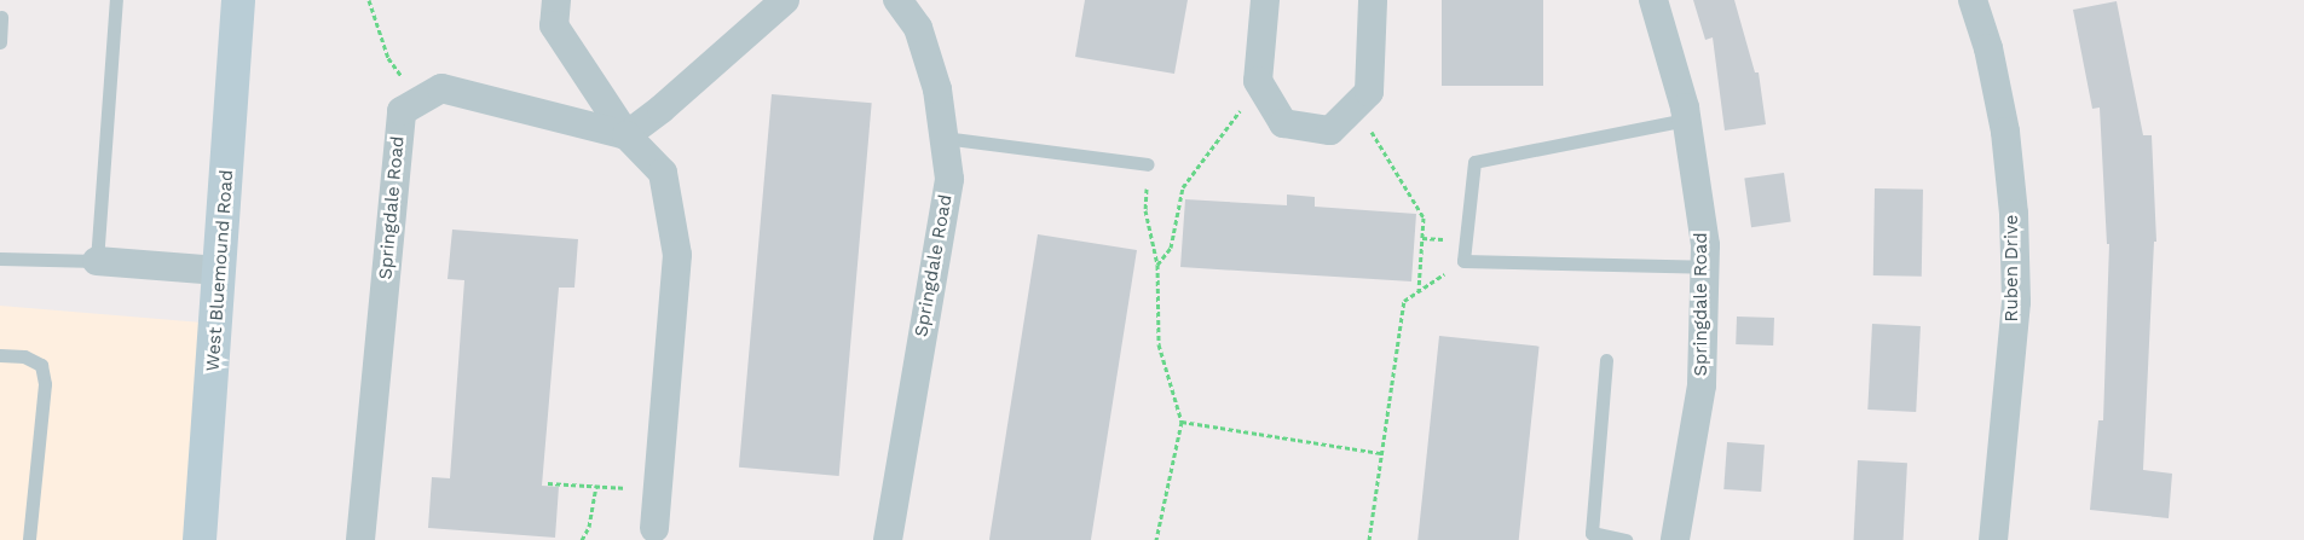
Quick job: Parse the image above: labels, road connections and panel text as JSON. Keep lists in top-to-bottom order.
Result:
{
  "streets": {
    "main road": ["West Bluemound Road"],
    "street": ["Springdale Road", "Ruben Drive"]
  }
}
